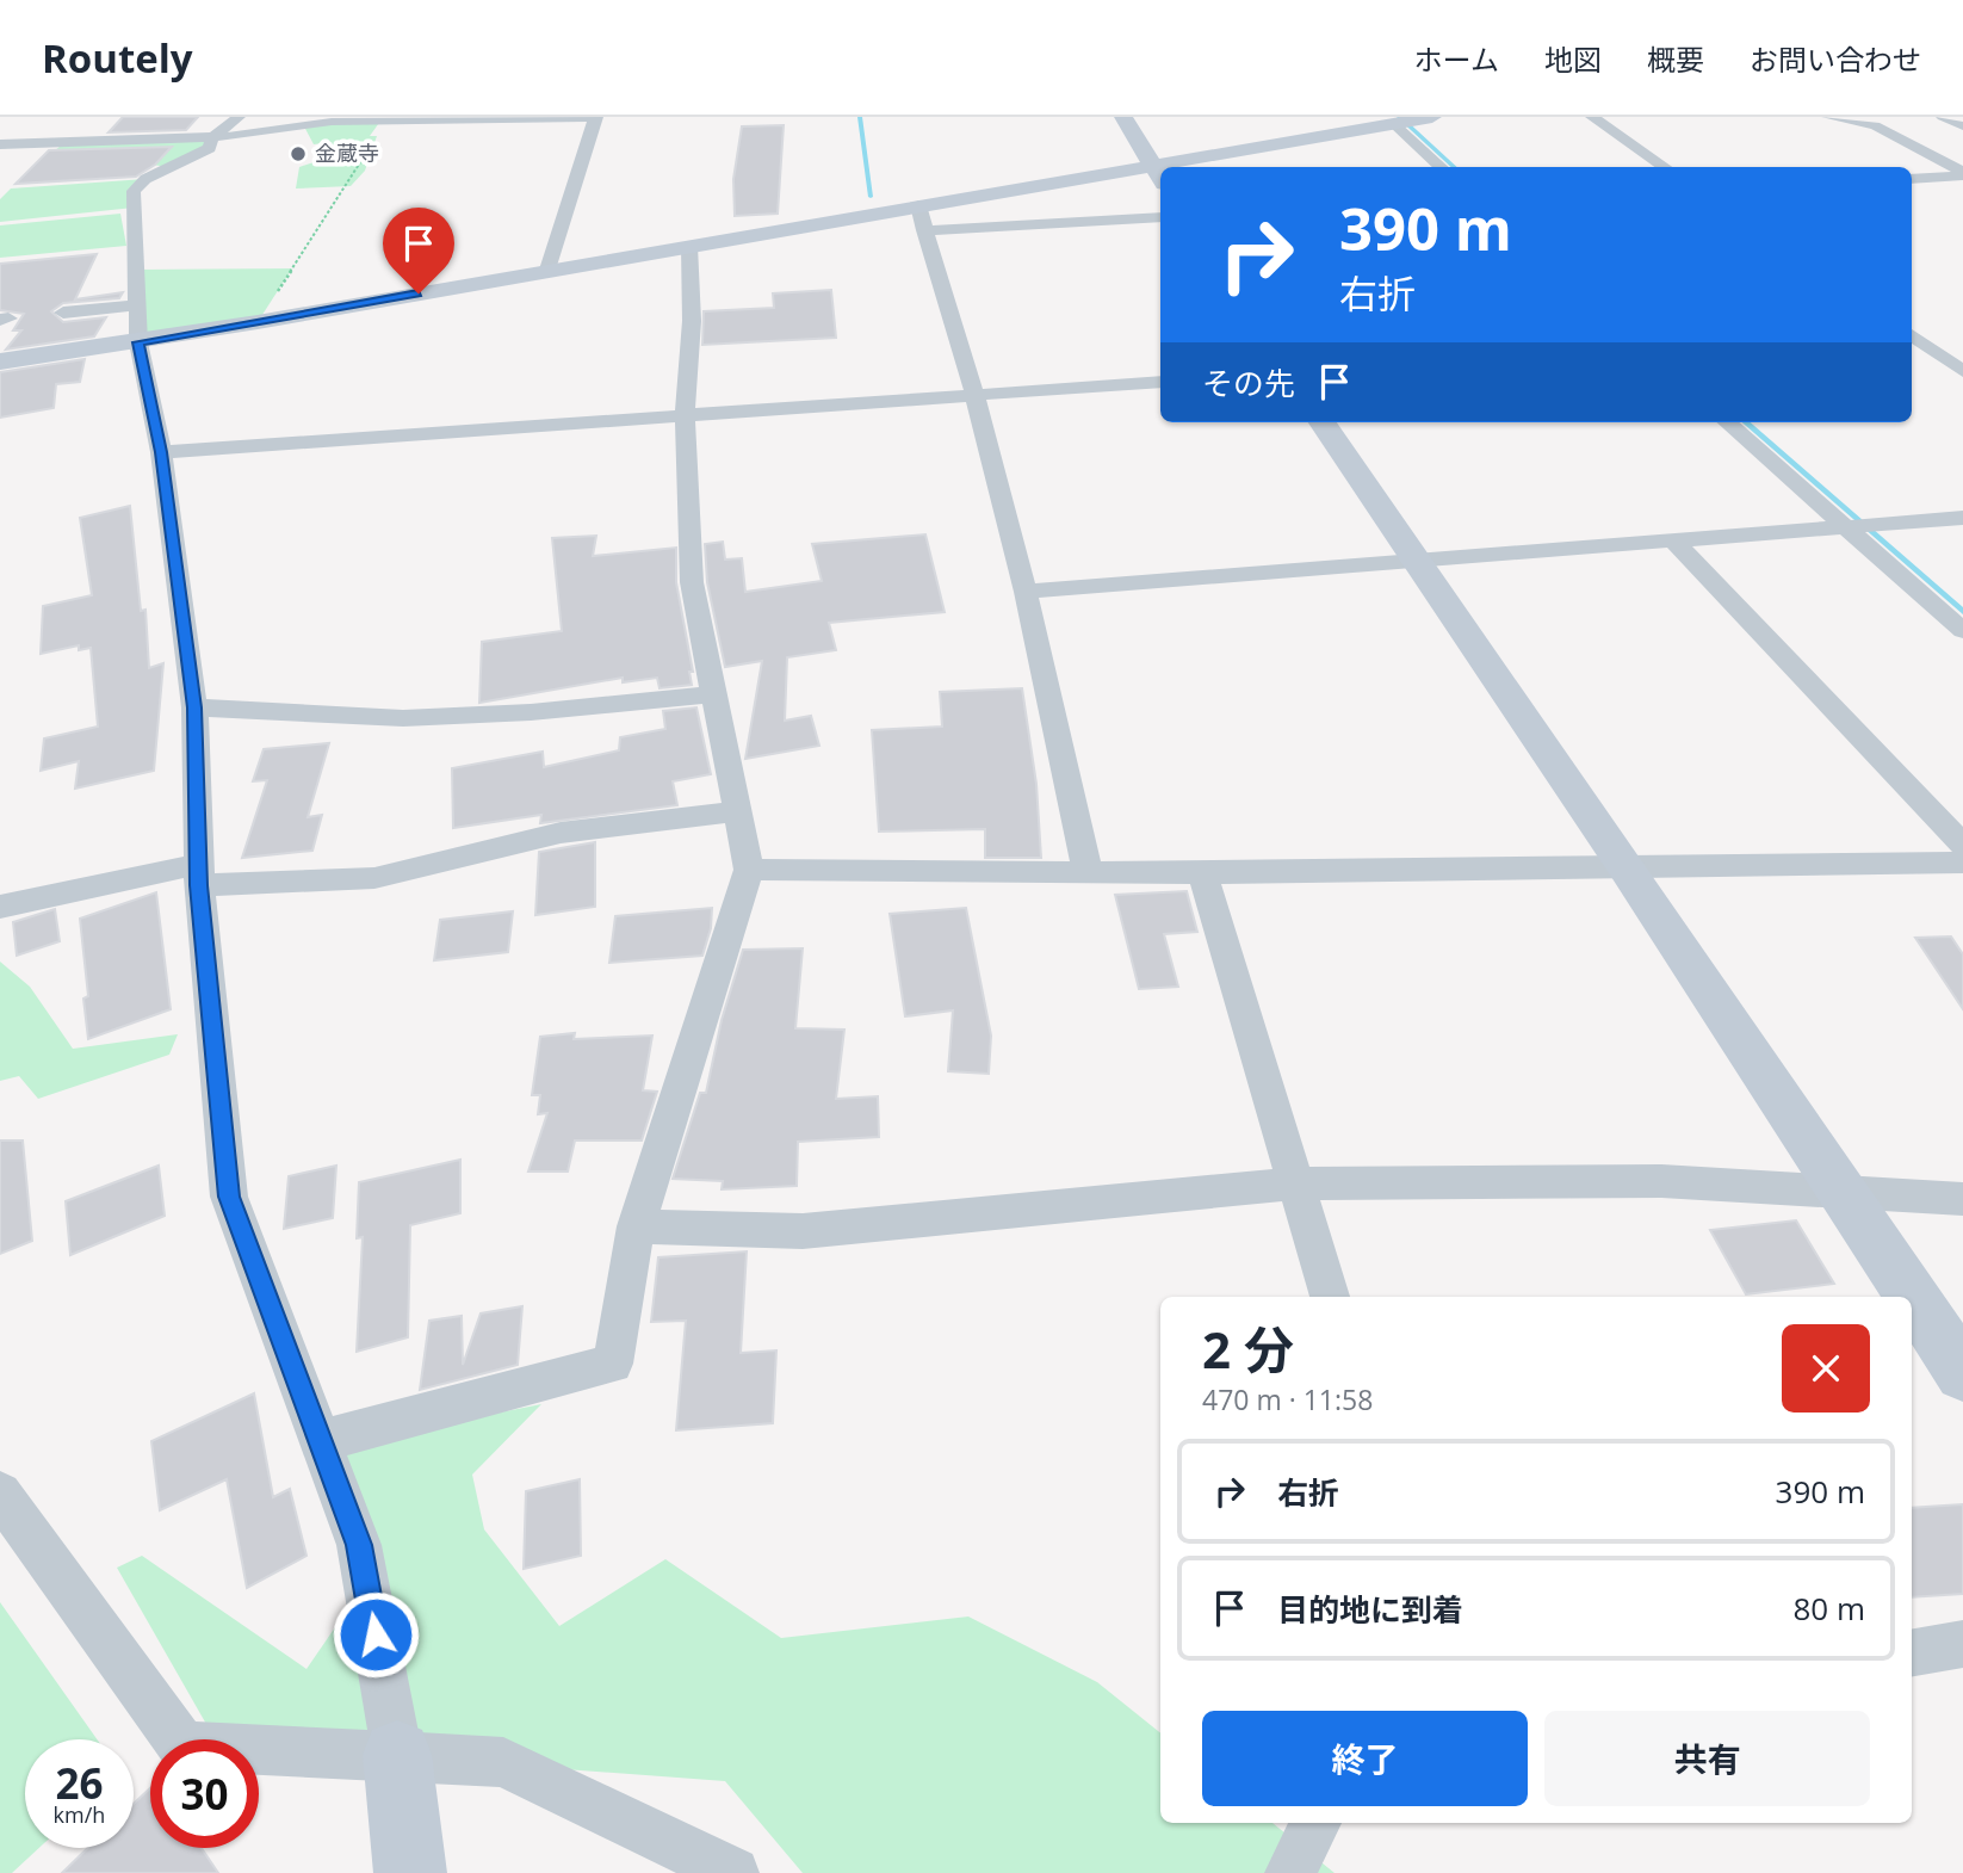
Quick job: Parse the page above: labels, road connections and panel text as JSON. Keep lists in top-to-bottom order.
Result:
{
  "places": ["金蔵寺"],
  "page": {
    "header": "Routely",
    "nav": [
      "ホーム",
      "地図",
      "概要",
      "お問い合わせ"
    ],
    "turn": ["390 m", "右折"],
    "then": "その先",
    "heading": ["2 分", "470 m · 11:58"],
    "list": [
      {
        "name": "右折",
        "value": "390 m"
      },
      {
        "name": "目的地に到着",
        "value": "80 m"
      }
    ],
    "buttons": ["終了", "共有"],
    "speed": "26 km/h",
    "limit": "30"
  }
}
